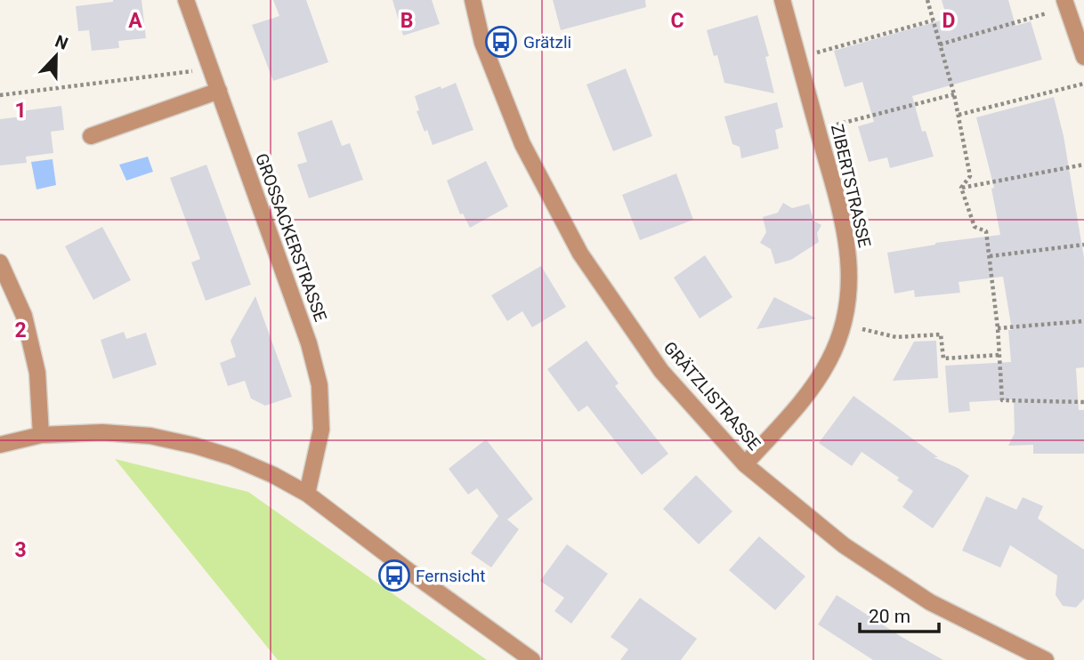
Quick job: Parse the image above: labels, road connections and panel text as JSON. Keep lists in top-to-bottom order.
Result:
{
  "streets": {
    "street": ["ZIBERTSTRASSE", "GROSSACKERSTRASSE", "GRÄTZLISTRASSE"]
  },
  "crossings": [
    ["ZIBERTSTRASSE", "GRÄTZLISTRASSE"]
  ],
  "places": {
    "bus stop": ["Grätzli", "Fernsicht"]
  },
  "scale_bar": "20 m",
  "north": "top",
  "grid": {
    "columns": [
      "A",
      "B",
      "C",
      "D"
    ],
    "rows": ["1", "2", "3"]
  }
}
